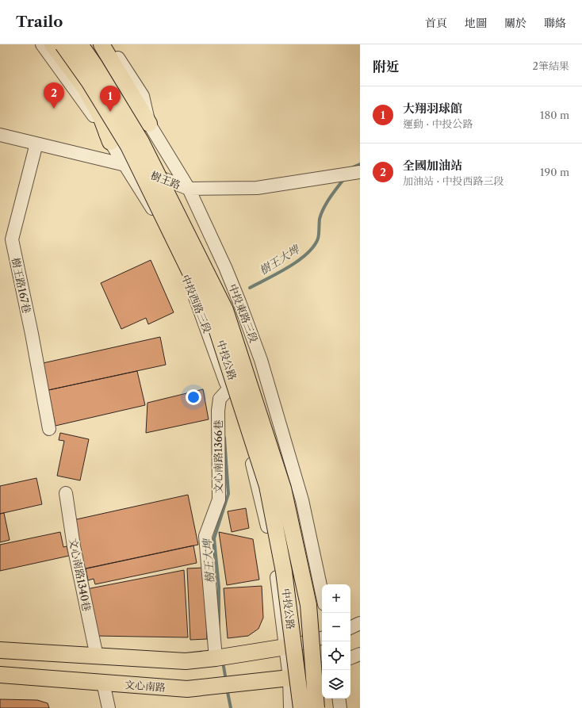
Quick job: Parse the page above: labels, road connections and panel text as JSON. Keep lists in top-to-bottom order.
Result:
{
  "streets": {
    "main road": ["中投公路", "文心南路"],
    "street": [
      "樹王路",
      "樹王路167巷",
      "中投西路三段",
      "中投東路三段",
      "文心南路1366巷",
      "文心南路1340巷"
    ]
  },
  "crossings": [
    ["樹王路", "樹王路167巷"],
    ["樹王路", "中投西路三段"],
    ["樹王路", "中投東路三段"],
    ["中投西路三段", "文心南路1366巷"],
    ["中投西路三段", "文心南路"]
  ],
  "water": ["樹王大埤"],
  "page": {
    "header": "Trailo",
    "nav": [
      "首頁",
      "地圖",
      "關於",
      "聯絡"
    ],
    "heading": ["附近", "2筆結果"],
    "pins": ["2", "1"],
    "list": [
      {
        "mark": "1",
        "name": "大翔羽球館",
        "note": "運動 · 中投公路",
        "value": "180 m"
      },
      {
        "mark": "2",
        "name": "全國加油站",
        "note": "加油站 · 中投西路三段",
        "value": "190 m"
      }
    ],
    "map_buttons": ["+", "−"]
  }
}
